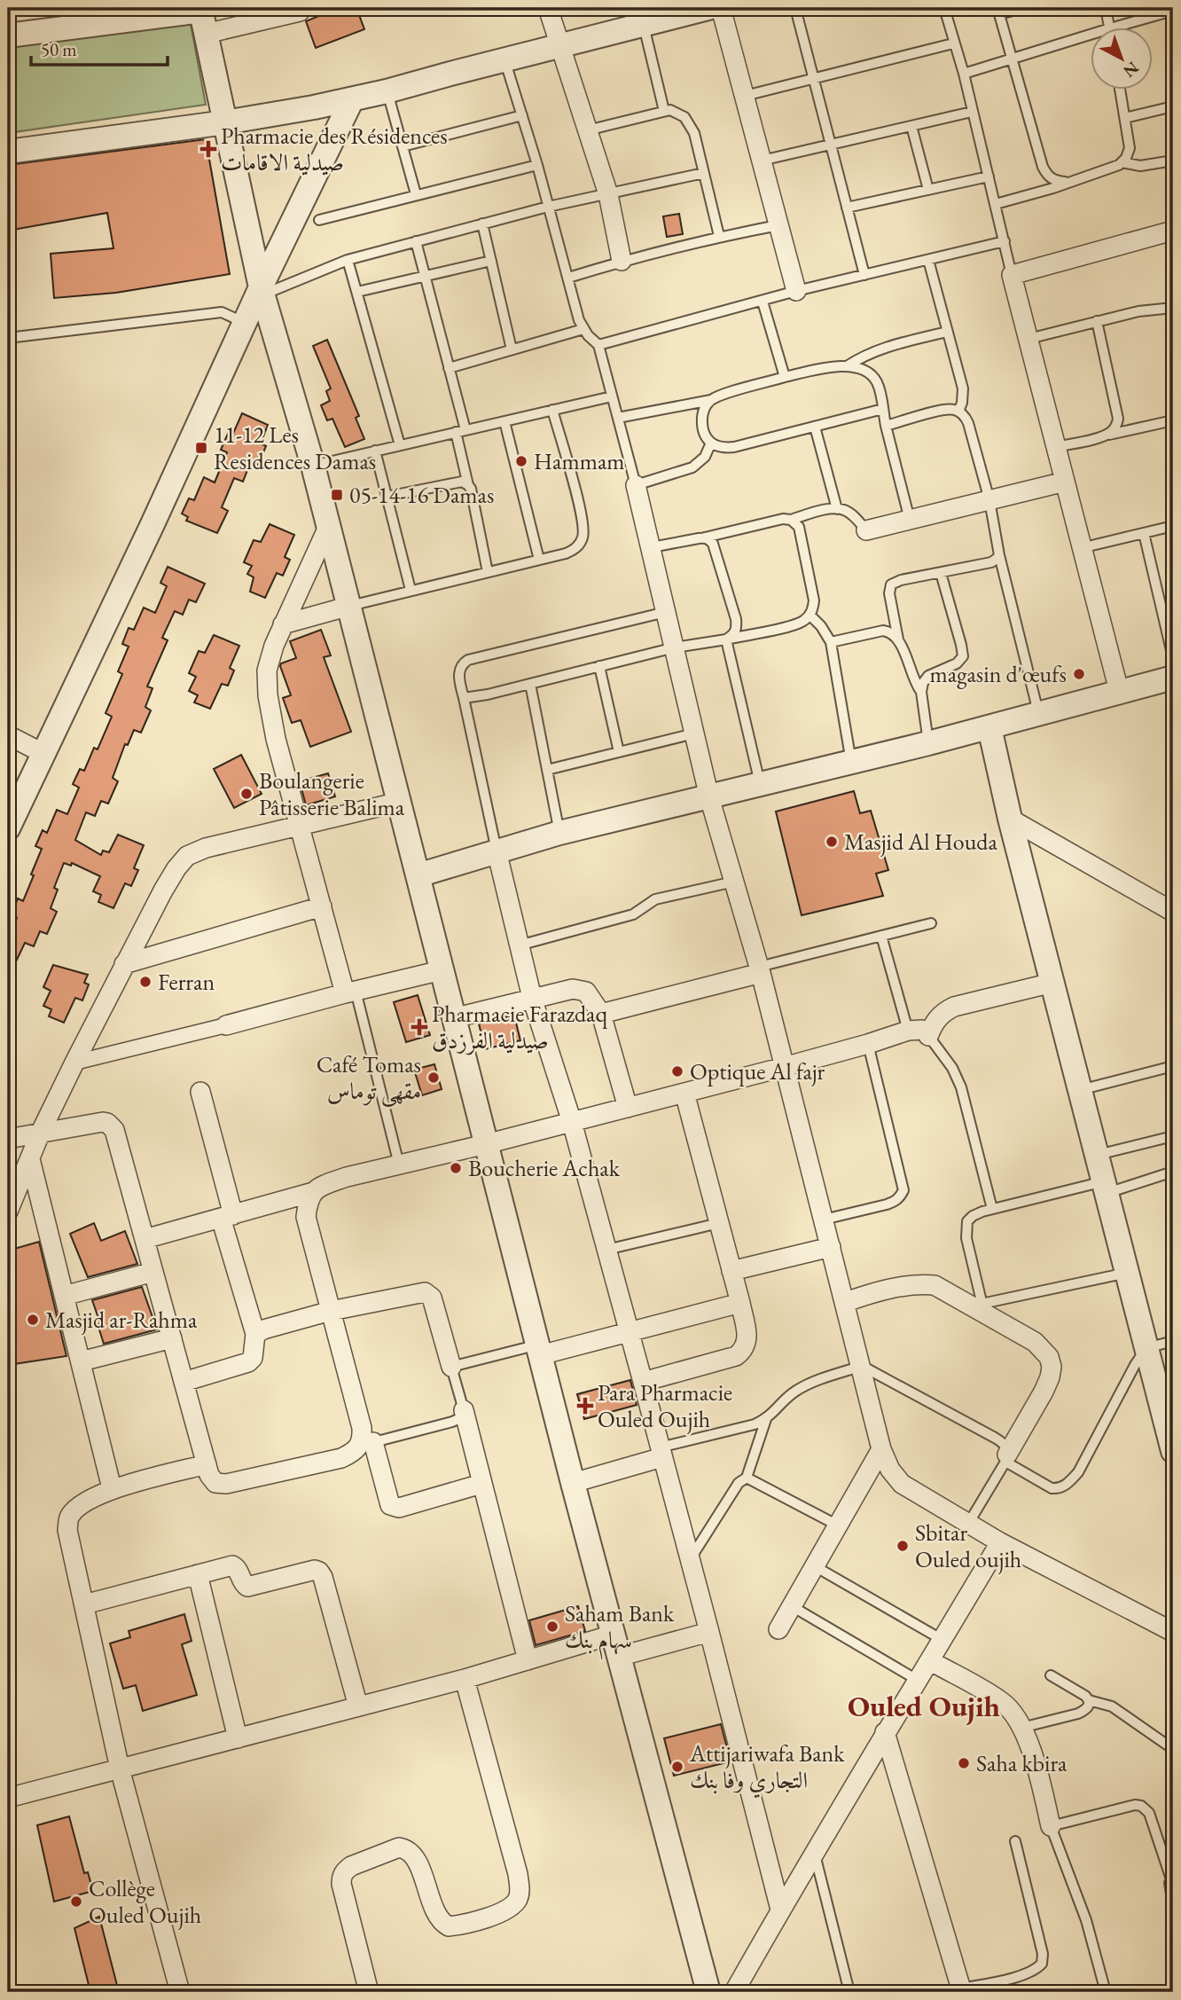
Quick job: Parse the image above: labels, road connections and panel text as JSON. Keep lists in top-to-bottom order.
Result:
{
  "districts": ["Ouled Oujih"],
  "places": {
    "health": ["Pharmacie des Résidences صيدلية الاقامات", "Pharmacie Farazdaq صيدلية الفرزدق", "Para Pharmacie Ouled Oujih"],
    "transit": ["11-12 Les Residences Damas", "05-14-16 Damas"],
    "other": [
      "Hammam",
      "magasin d'œufs",
      "Boulangerie Pâtisserie Balima",
      "Masjid Al Houda",
      "Ferran",
      "Optique Al fajr",
      "Café Tomas مقهى توماس",
      "Boucherie Achak",
      "Masjid ar-Rahma",
      "Sbitar Ouled oujih",
      "Saham Bank سهام بنك",
      "Saha kbira",
      "Attijariwafa Bank التجاري وفا بنك",
      "Collège Ouled Oujih"
    ]
  },
  "scale_bar": "50 m",
  "north": "bottom right"
}
